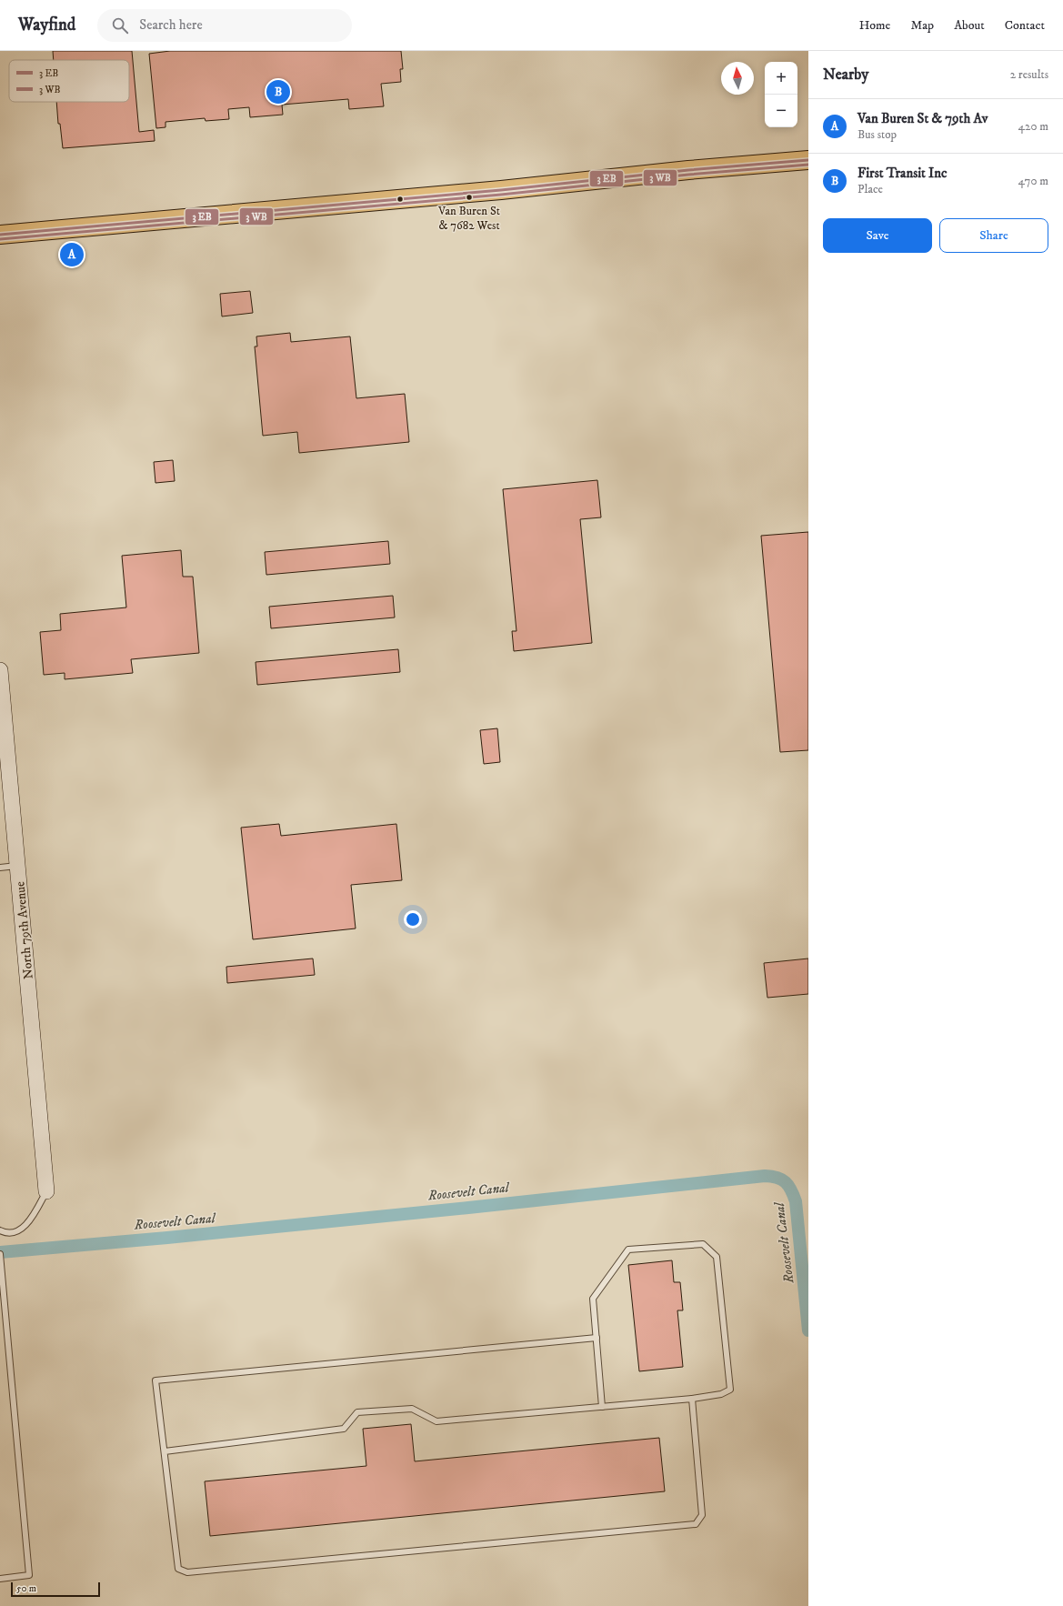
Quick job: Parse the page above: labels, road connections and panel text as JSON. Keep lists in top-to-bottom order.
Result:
{
  "streets": {
    "street": ["North 79th Avenue"]
  },
  "water": ["Roosevelt Canal"],
  "places": ["Van Buren St & 7682 West"],
  "legend": ["3 EB", "3 WB"],
  "scale_bar": "50 m",
  "north": "top",
  "page": {
    "header": "Wayfind",
    "search": "Search here",
    "nav": [
      "Home",
      "Map",
      "About",
      "Contact"
    ],
    "heading": ["Nearby", "2 results"],
    "map_buttons": ["+", "−"],
    "pins": ["B", "A"],
    "list": [
      {
        "mark": "A",
        "name": "Van Buren St & 79th Av",
        "note": "Bus stop",
        "value": "420 m"
      },
      {
        "mark": "B",
        "name": "First Transit Inc",
        "note": "Place",
        "value": "470 m"
      }
    ],
    "buttons": ["Save", "Share"],
    "scale": "50 m"
  }
}
